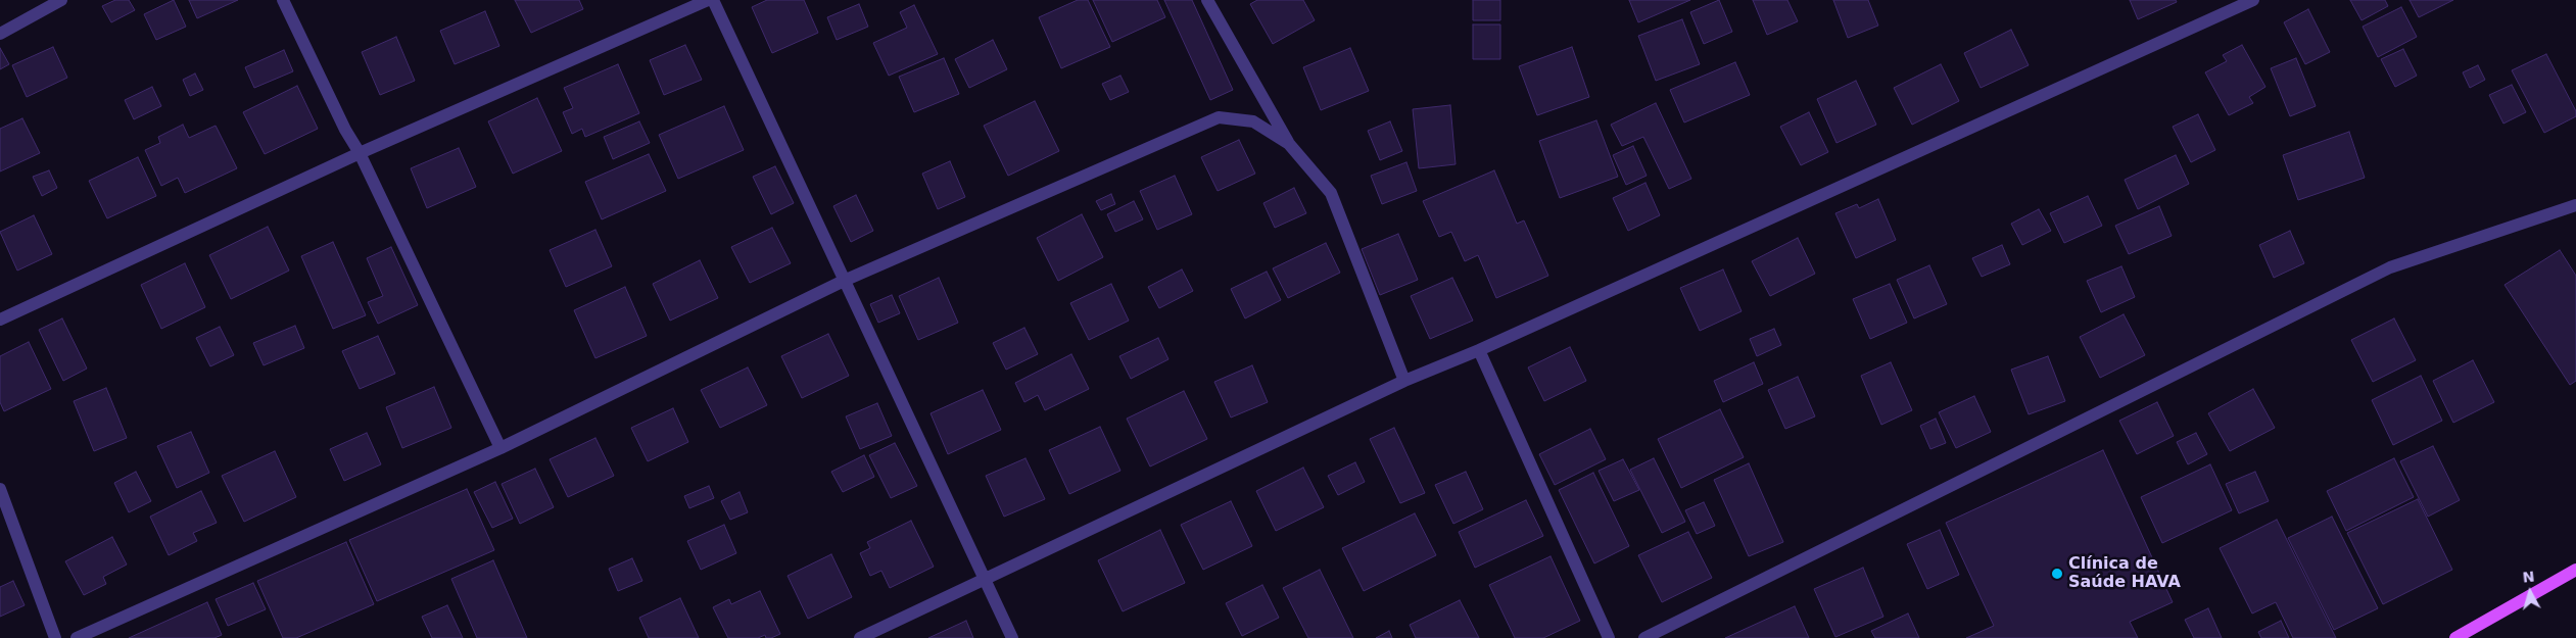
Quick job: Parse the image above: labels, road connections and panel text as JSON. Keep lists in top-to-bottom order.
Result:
{
  "places": ["Clínica de Saúde HAVA"],
  "north": "top"
}
